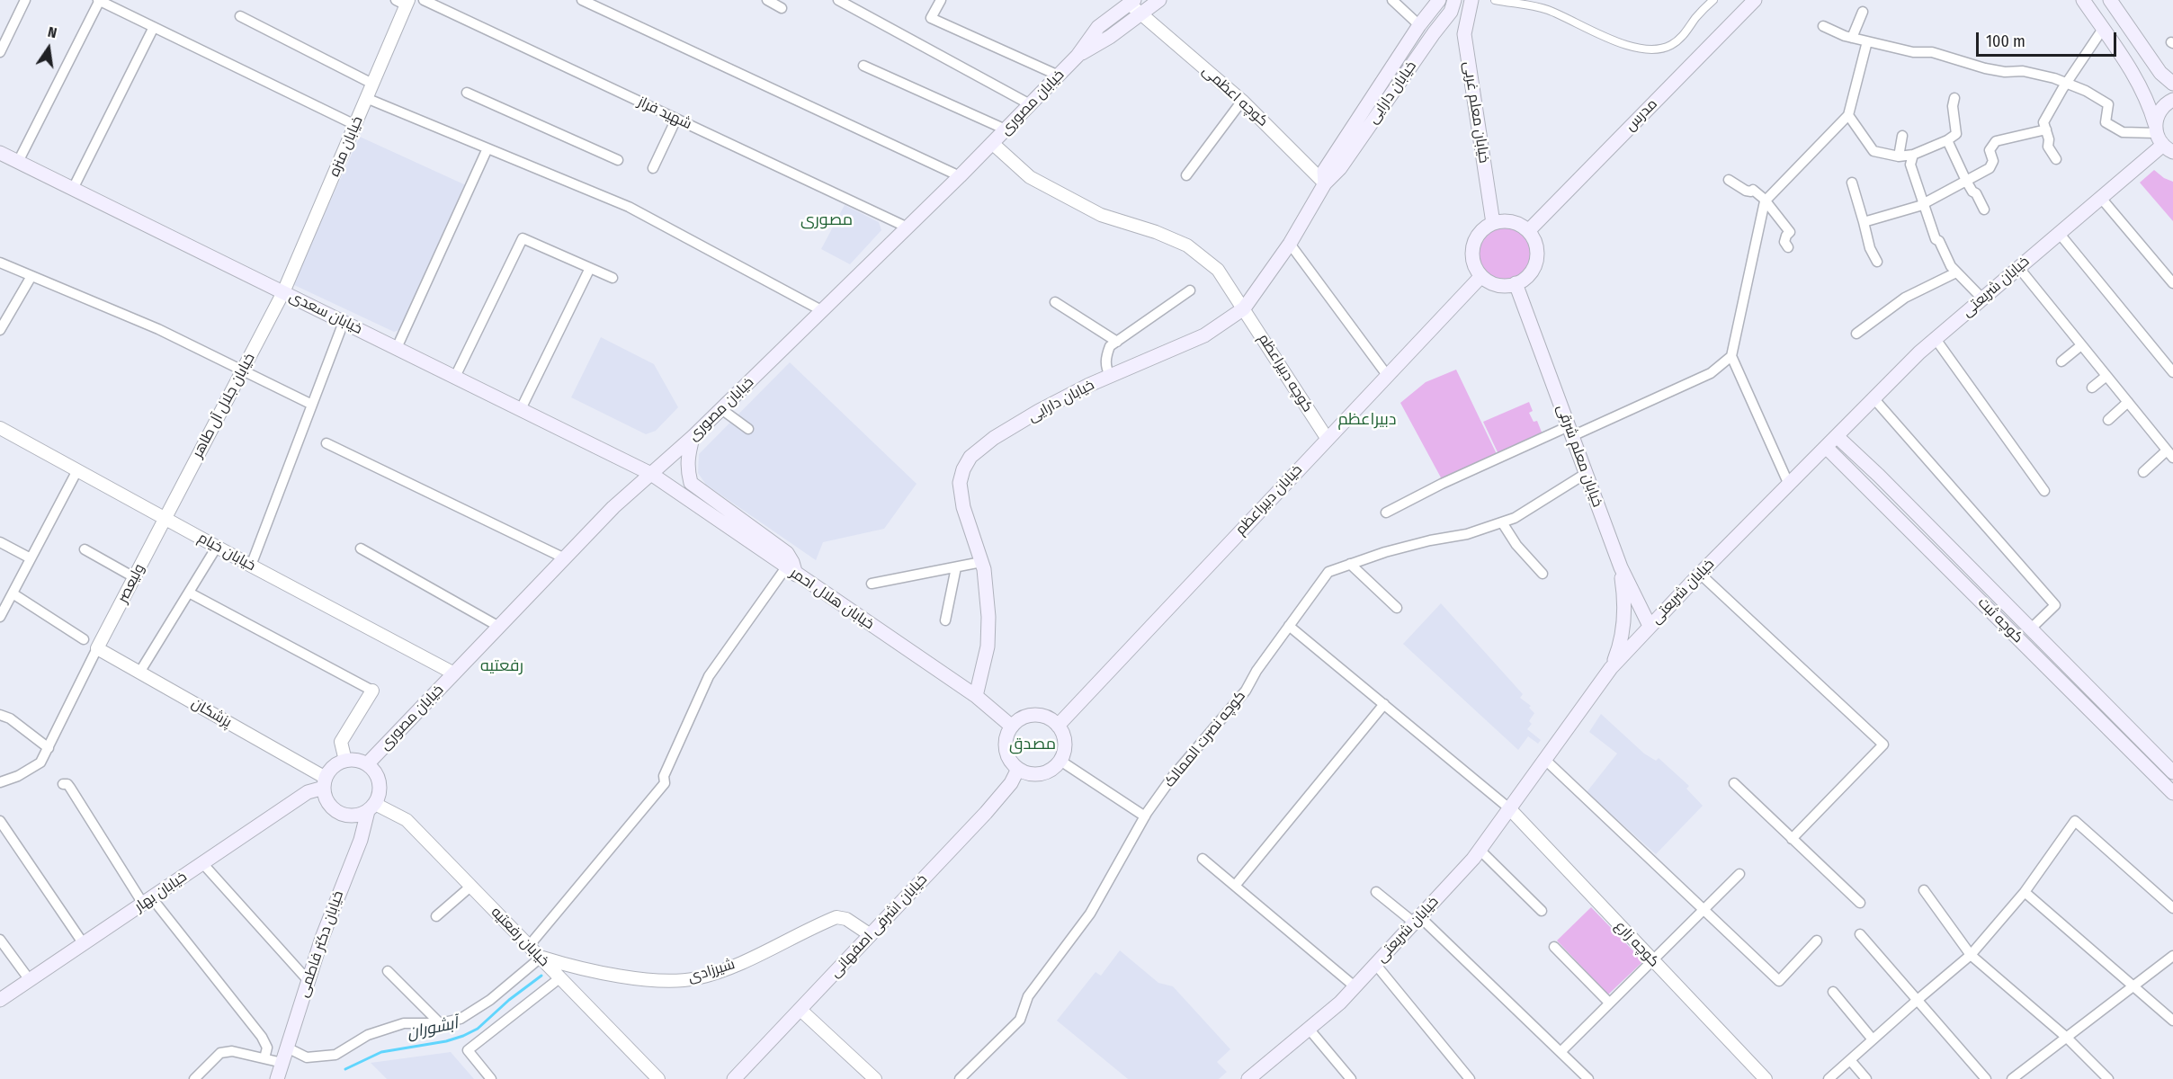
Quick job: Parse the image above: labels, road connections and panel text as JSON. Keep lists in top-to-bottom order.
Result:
{
  "streets": {
    "main road": [
      "خیابان دارایی",
      "خیابان مصوری",
      "خیابان معلم غربی",
      "مدرس",
      "خیابان شریعتی",
      "خیابان سعدی",
      "خیابان معلم شرقی",
      "خیابان دبیراعظم",
      "خیابان هلال احمر",
      "کوچه ثبت",
      "خیابان بهار",
      "خیابان اشرفی اصفهانی",
      "خیابان دکتر فاطمی"
    ],
    "street": [
      "کوچه اعظمی",
      "شهید فراز",
      "خیابان منزه",
      "کوچه دبیراعظم",
      "خیابان جلال آل طاهر",
      "خیابان خیام",
      "ولیعصر",
      "پزشکان",
      "کوچه نصرت الممالک",
      "خیابان رفعتیه",
      "کوچه زارع",
      "شیرزادی"
    ]
  },
  "crossings": [
    ["خیابان دارایی", "کوچه اعظمی"],
    ["خیابان دارایی", "کوچه دبیراعظم"],
    ["خیابان دارایی", "خیابان هلال احمر"],
    ["کوچه اعظمی", "خیابان مصوری"],
    ["خیابان مصوری", "شهید فراز"],
    ["خیابان مصوری", "خیابان سعدی"],
    ["خیابان مصوری", "کوچه دبیراعظم"],
    ["خیابان مصوری", "خیابان خیام"],
    ["خیابان مصوری", "خیابان هلال احمر"],
    ["خیابان مصوری", "پزشکان"],
    ["خیابان مصوری", "خیابان بهار"],
    ["خیابان مصوری", "خیابان رفعتیه"],
    ["خیابان مصوری", "خیابان دکتر فاطمی"],
    ["خیابان معلم غربی", "مدرس"],
    ["خیابان معلم غربی", "خیابان معلم شرقی"],
    ["خیابان معلم غربی", "خیابان دبیراعظم"],
    ["مدرس", "خیابان معلم شرقی"],
    ["مدرس", "خیابان دبیراعظم"],
    ["خیابان منزه", "خیابان سعدی"],
    ["خیابان منزه", "خیابان جلال آل طاهر"],
    ["خیابان شریعتی", "خیابان معلم شرقی"],
    ["خیابان شریعتی", "کوچه ثبت"],
    ["خیابان شریعتی", "کوچه زارع"],
    ["خیابان سعدی", "خیابان جلال آل طاهر"],
    ["خیابان سعدی", "خیابان هلال احمر"],
    ["کوچه دبیراعظم", "خیابان دبیراعظم"],
    ["خیابان جلال آل طاهر", "خیابان خیام"],
    ["خیابان جلال آل طاهر", "ولیعصر"],
    ["خیابان معلم شرقی", "خیابان دبیراعظم"],
    ["خیابان معلم شرقی", "کوچه نصرت الممالک"],
    ["خیابان دبیراعظم", "خیابان هلال احمر"],
    ["خیابان دبیراعظم", "خیابان اشرفی اصفهانی"],
    ["خیابان خیام", "ولیعصر"],
    ["ولیعصر", "پزشکان"],
    ["خیابان هلال احمر", "خیابان اشرفی اصفهانی"],
    ["پزشکان", "خیابان بهار"],
    ["پزشکان", "خیابان رفعتیه"],
    ["پزشکان", "خیابان دکتر فاطمی"],
    ["خیابان بهار", "خیابان رفعتیه"],
    ["خیابان بهار", "خیابان دکتر فاطمی"],
    ["خیابان اشرفی اصفهانی", "شیرزادی"],
    ["خیابان رفعتیه", "خیابان دکتر فاطمی"],
    ["خیابان رفعتیه", "شیرزادی"]
  ],
  "districts": [
    "مصوری",
    "دبیراعظم",
    "رفعتیه",
    "مصدق"
  ],
  "water": ["آبشوران"],
  "scale_bar": "100 m",
  "north": "top"
}
